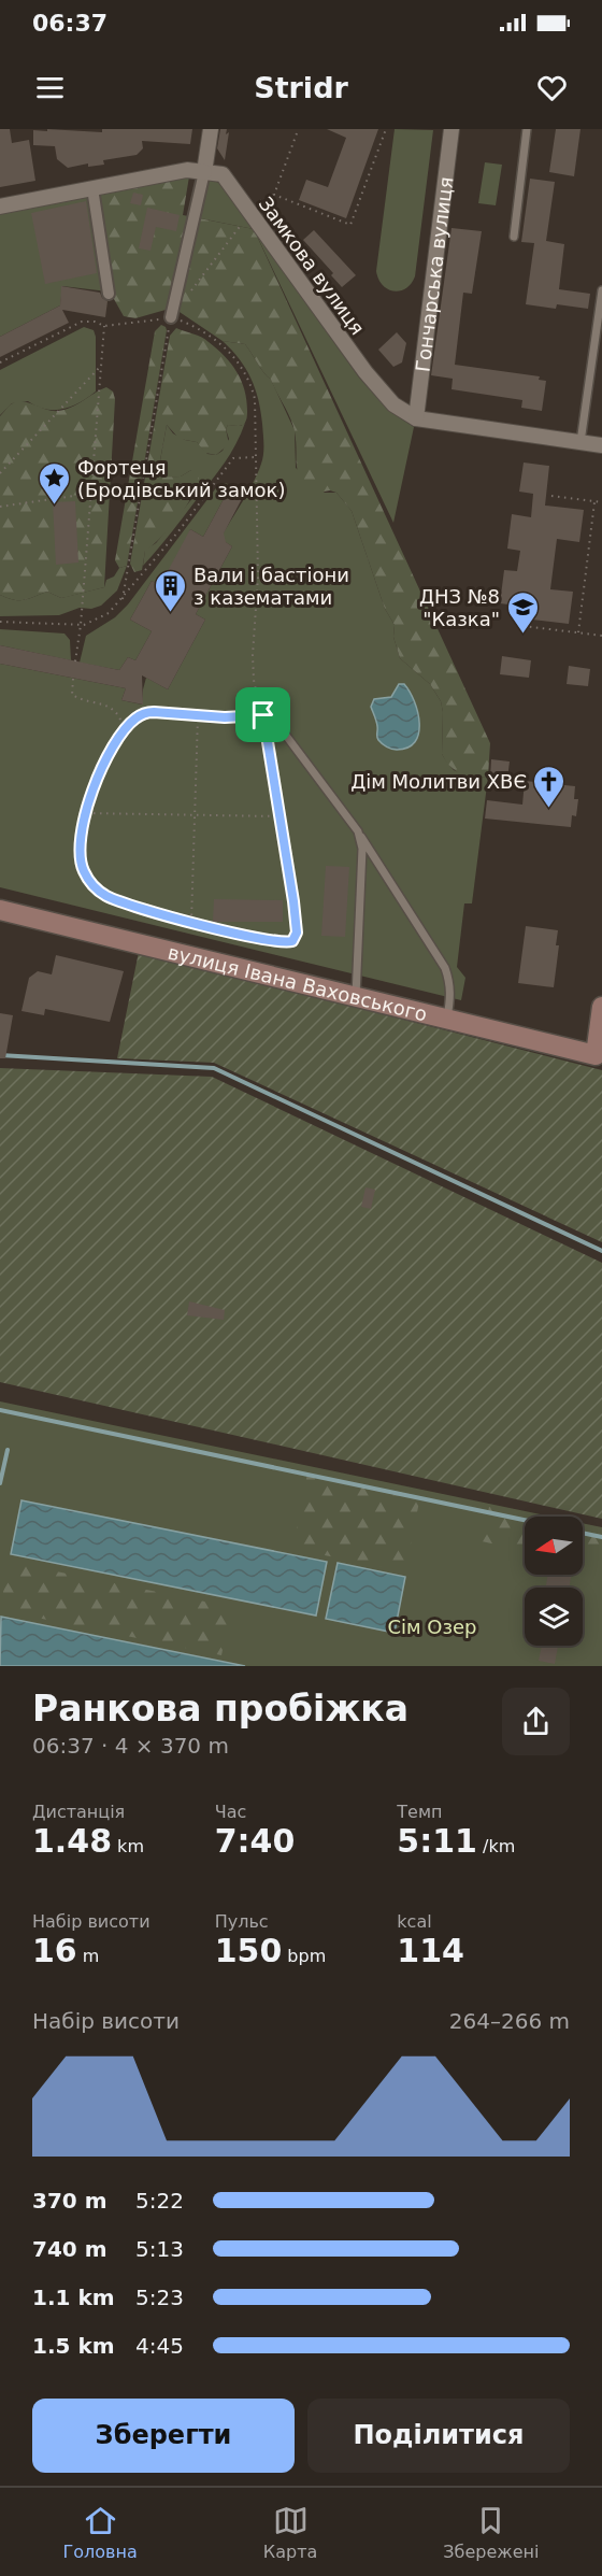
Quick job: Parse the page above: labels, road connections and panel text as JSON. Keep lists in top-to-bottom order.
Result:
{
  "streets": {
    "main road": ["вулиця Івана Ваховського"],
    "street": ["Замкова вулиця", "Гончарська вулиця"]
  },
  "crossings": [
    ["Замкова вулиця", "Гончарська вулиця"]
  ],
  "parks": ["Сім Озер"],
  "places": {
    "place": ["Фортеця (Бродівський замок)"],
    "building": ["Вали і бастіони з казематами"],
    "school or university": ["ДНЗ №8 \"Казка\""],
    "church": ["Дім Молитви ХВЄ"]
  },
  "north": "left",
  "page": {
    "status": "06:37",
    "header": "Stridr",
    "heading": ["Ранкова пробіжка", "06:37 · 4 × 370 m"],
    "stats": [
      ["Дистанція", "1.48 km"],
      ["Час", "7:40"],
      ["Темп", "5:11 /km"],
      ["Набір висоти", "16 m"],
      ["Пульс", "150 bpm"],
      ["kcal", "114"]
    ],
    "chart": ["Набір висоти", "264–266 m"],
    "list": [
      {
        "name": "370 m",
        "note": "5:22"
      },
      {
        "name": "740 m",
        "note": "5:13"
      },
      {
        "name": "1.1 km",
        "note": "5:23"
      },
      {
        "name": "1.5 km",
        "note": "4:45"
      }
    ],
    "buttons": ["Зберегти", "Поділитися"],
    "tabs": ["Головна", "Карта", "Збережені"]
  }
}
